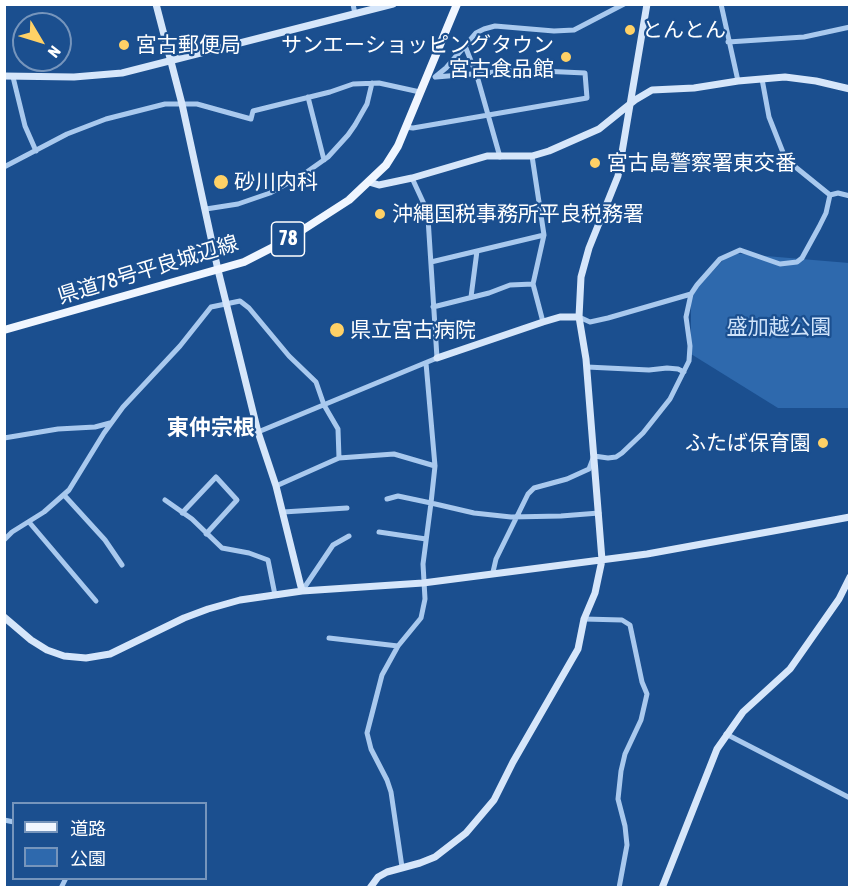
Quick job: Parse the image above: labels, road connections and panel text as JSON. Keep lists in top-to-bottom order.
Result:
{
  "streets": {
    "main road": ["78", "県道78号平良城辺線"]
  },
  "districts": ["東仲宗根"],
  "parks": ["盛加越公園"],
  "places": [
    "とんとん",
    "宮古郵便局",
    "サンエーショッピングタウン 宮古食品館",
    "宮古島警察署東交番",
    "砂川内科",
    "沖縄国税事務所平良税務署",
    "県立宮古病院",
    "ふたば保育園"
  ],
  "legend": ["道路", "公園"],
  "north": "bottom right"
}
